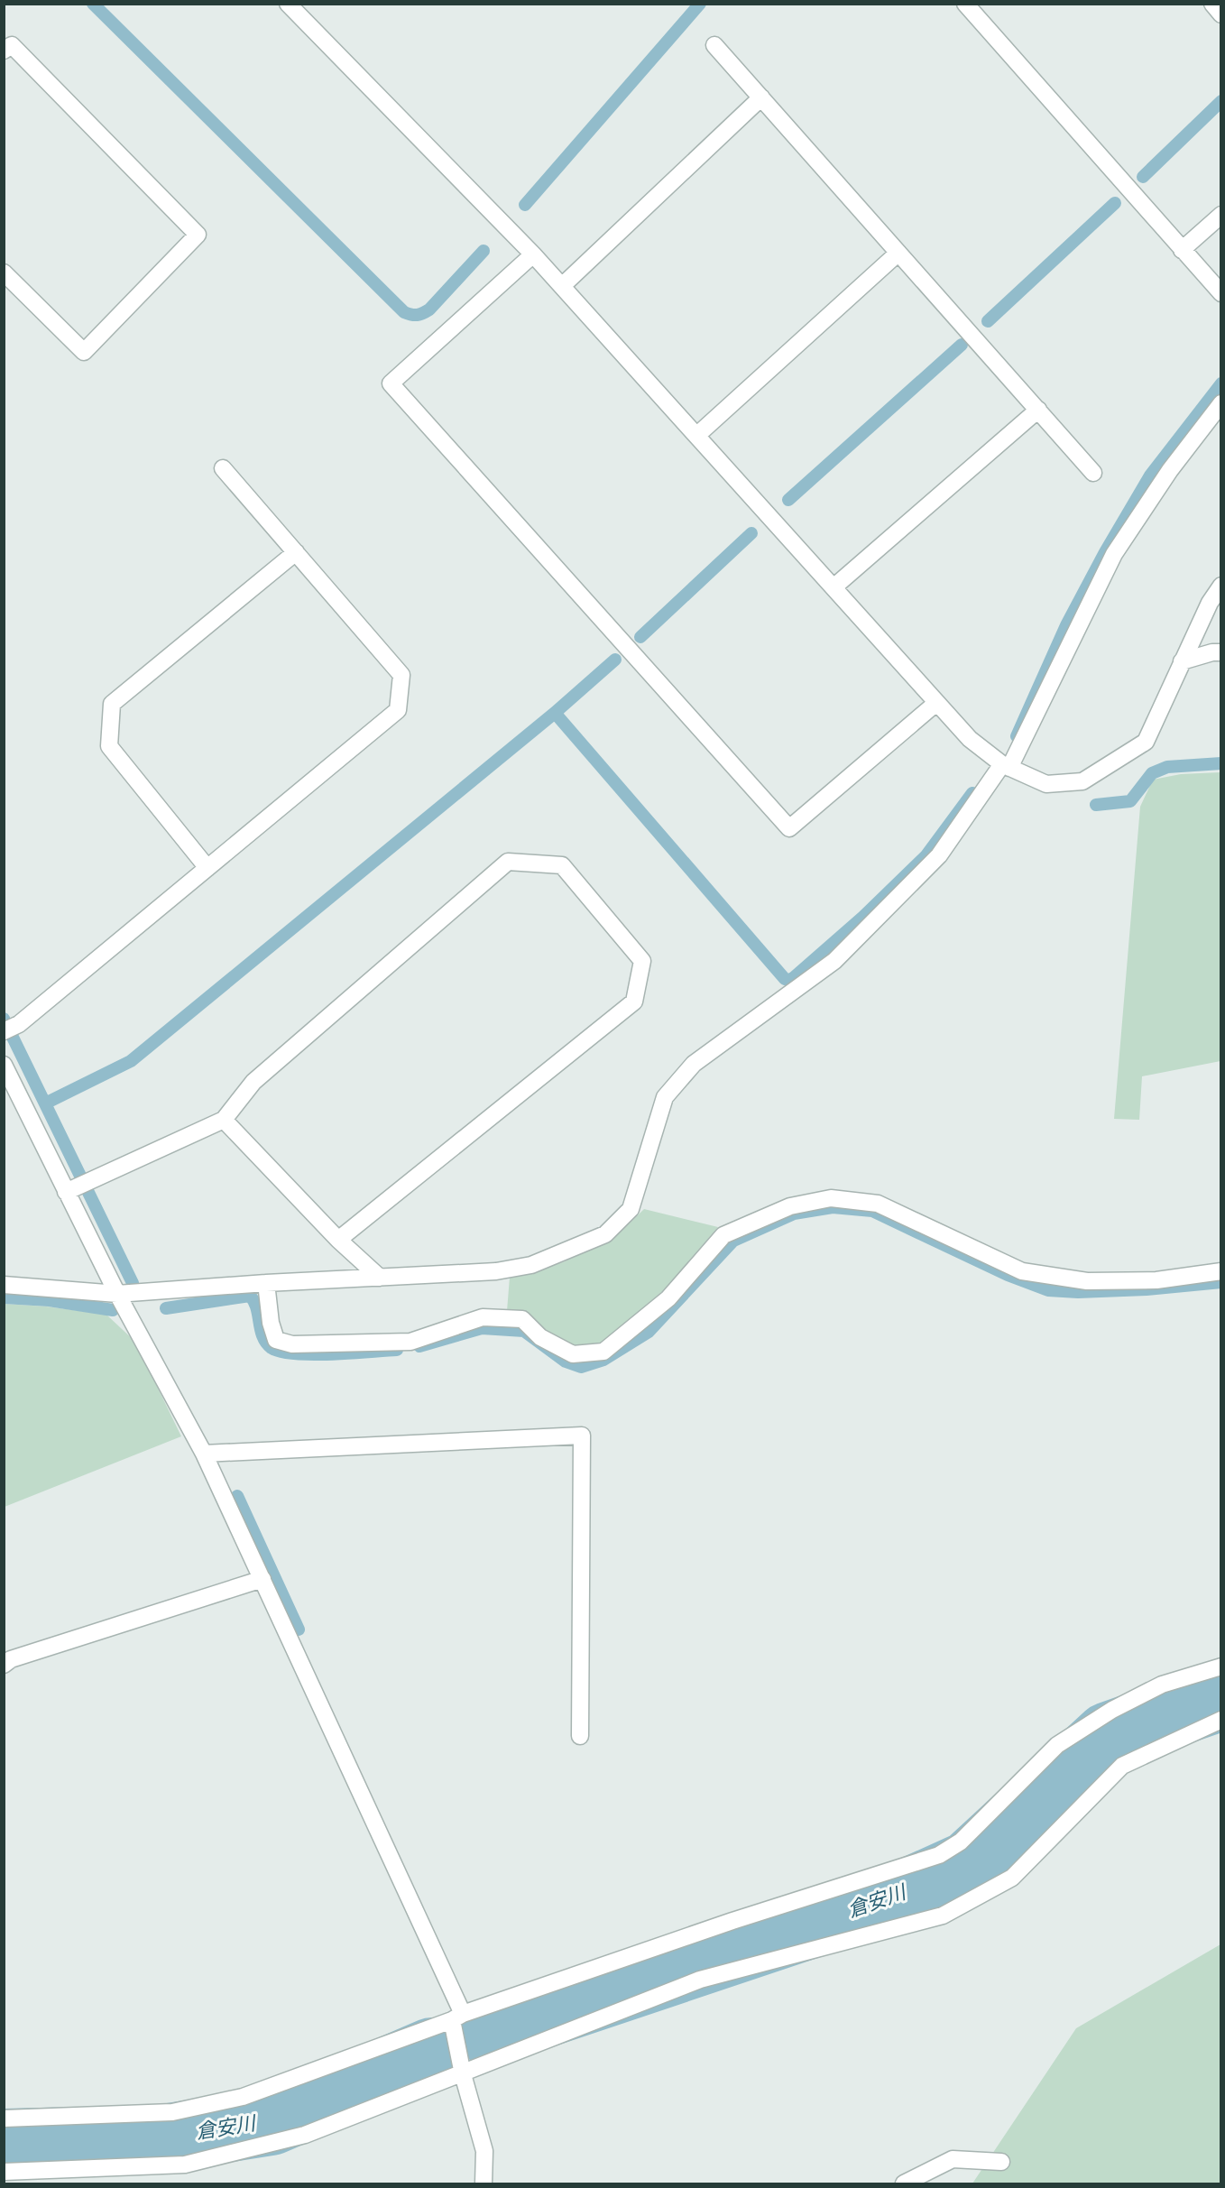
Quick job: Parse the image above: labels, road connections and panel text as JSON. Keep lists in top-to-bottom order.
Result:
{
  "water": ["倉安川"]
}
